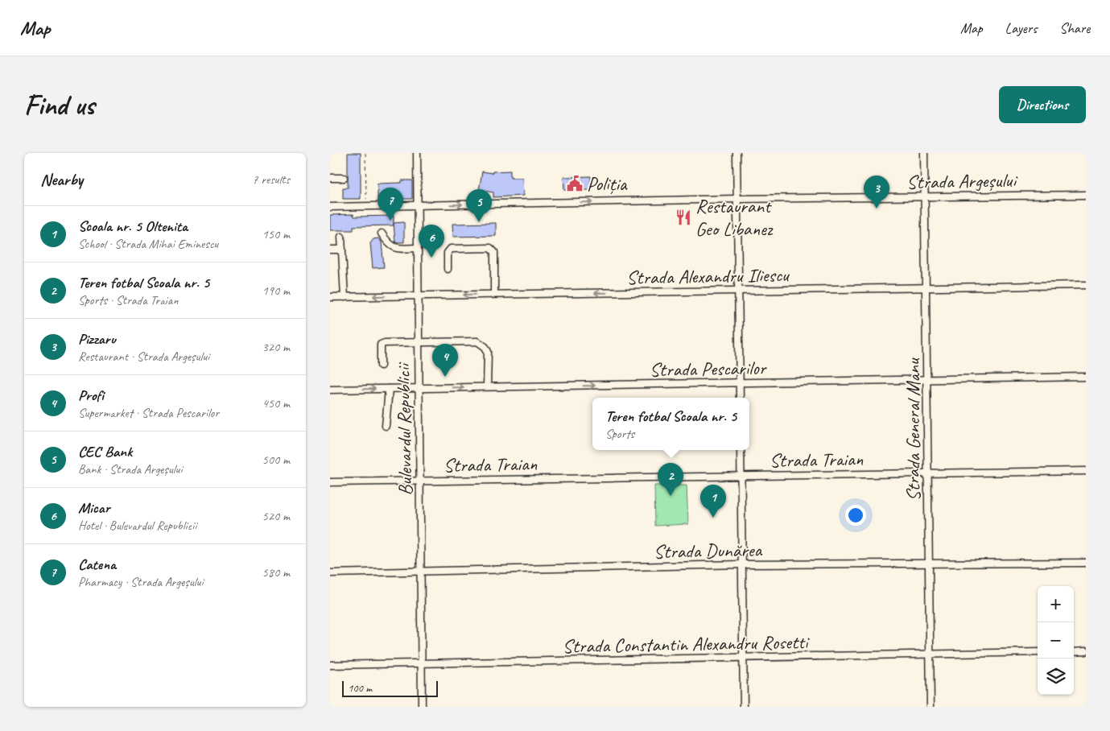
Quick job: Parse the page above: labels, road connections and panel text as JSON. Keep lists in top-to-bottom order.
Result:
{
  "streets": {
    "street": [
      "Strada Argeșului",
      "Strada Alexandru Iliescu",
      "Strada Pescarilor",
      "Bulevardul Republicii",
      "Strada General Manu",
      "Strada Traian",
      "Strada Dunărea",
      "Strada Constantin Alexandru Rosetti"
    ]
  },
  "crossings": [
    ["Strada Argeșului", "Bulevardul Republicii"],
    ["Strada Argeșului", "Strada General Manu"],
    ["Strada Alexandru Iliescu", "Bulevardul Republicii"],
    ["Strada Alexandru Iliescu", "Strada General Manu"],
    ["Strada Pescarilor", "Bulevardul Republicii"],
    ["Strada Pescarilor", "Strada General Manu"],
    ["Bulevardul Republicii", "Strada Traian"],
    ["Bulevardul Republicii", "Strada Dunărea"],
    ["Bulevardul Republicii", "Strada Constantin Alexandru Rosetti"],
    ["Strada General Manu", "Strada Traian"],
    ["Strada General Manu", "Strada Dunărea"],
    ["Strada General Manu", "Strada Constantin Alexandru Rosetti"]
  ],
  "one_way": ["Strada Argeșului", "Strada Alexandru Iliescu", "Strada Pescarilor"],
  "places": {
    "public building": ["Poliția"],
    "restaurant": ["Restaurant Geo Libanez"]
  },
  "scale_bar": "100 m",
  "page": {
    "header": "Map",
    "nav": ["Map", "Layers", "Share"],
    "buttons": "Directions",
    "title": "Find us",
    "heading": ["Nearby", "7 results"],
    "pins": [
      "3",
      "7",
      "5",
      "6",
      "4",
      "2",
      "1"
    ],
    "list": [
      {
        "mark": "1",
        "name": "Scoala nr. 5 Oltenita",
        "note": "School · Strada Mihai Eminescu",
        "value": "150 m"
      },
      {
        "mark": "2",
        "name": "Teren fotbal Scoala nr. 5",
        "note": "Sports · Strada Traian",
        "value": "190 m"
      },
      {
        "mark": "3",
        "name": "Pizzaru",
        "note": "Restaurant · Strada Argeșului",
        "value": "320 m"
      },
      {
        "mark": "4",
        "name": "Profi",
        "note": "Supermarket · Strada Pescarilor",
        "value": "450 m"
      },
      {
        "mark": "5",
        "name": "CEC Bank",
        "note": "Bank · Strada Argeșului",
        "value": "500 m"
      },
      {
        "mark": "6",
        "name": "Micar",
        "note": "Hotel · Bulevardul Republicii",
        "value": "520 m"
      },
      {
        "mark": "7",
        "name": "Catena",
        "note": "Pharmacy · Strada Argeșului",
        "value": "580 m"
      }
    ],
    "popup": ["Teren fotbal Scoala nr. 5", "Sports"],
    "map_buttons": ["+", "−"],
    "scale": "100 m"
  }
}
